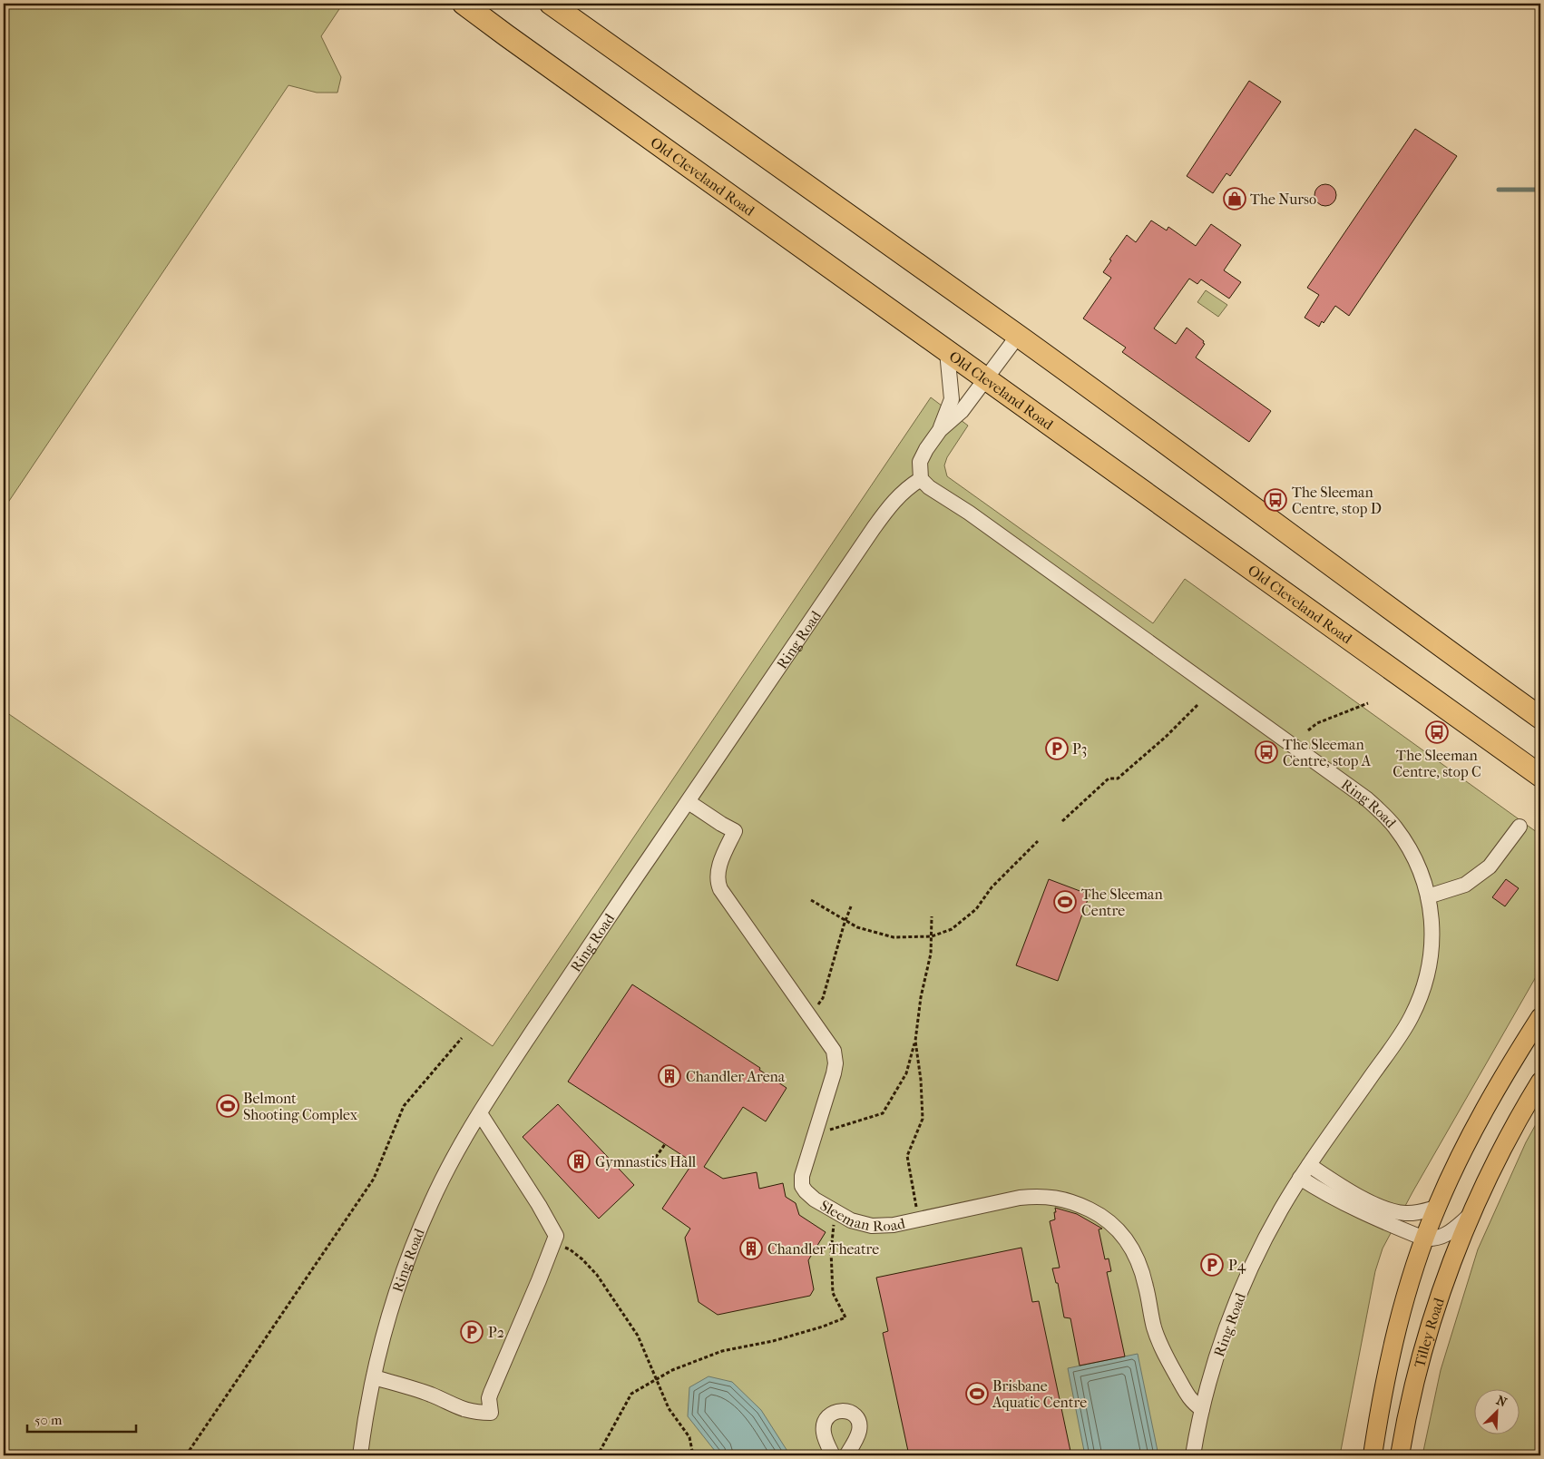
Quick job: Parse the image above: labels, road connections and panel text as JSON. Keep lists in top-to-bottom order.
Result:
{
  "streets": {
    "highway": ["Old Cleveland Road"],
    "main road": ["Tilley Road"],
    "lane": ["Ring Road", "Sleeman Road"]
  },
  "crossings": [
    ["Ring Road", "Sleeman Road"]
  ],
  "places": {
    "shop": ["The Nurso"],
    "bus stop": ["The Sleeman Centre, stop D", "The Sleeman Centre, stop C", "The Sleeman Centre, stop A"],
    "parking": ["P3", "P4", "P2"],
    "sports": ["The Sleeman Centre", "Belmont Shooting Complex", "Brisbane Aquatic Centre"],
    "building": ["Chandler Arena", "Gymnastics Hall", "Chandler Theatre"]
  },
  "scale_bar": "50 m",
  "north": "top right"
}
